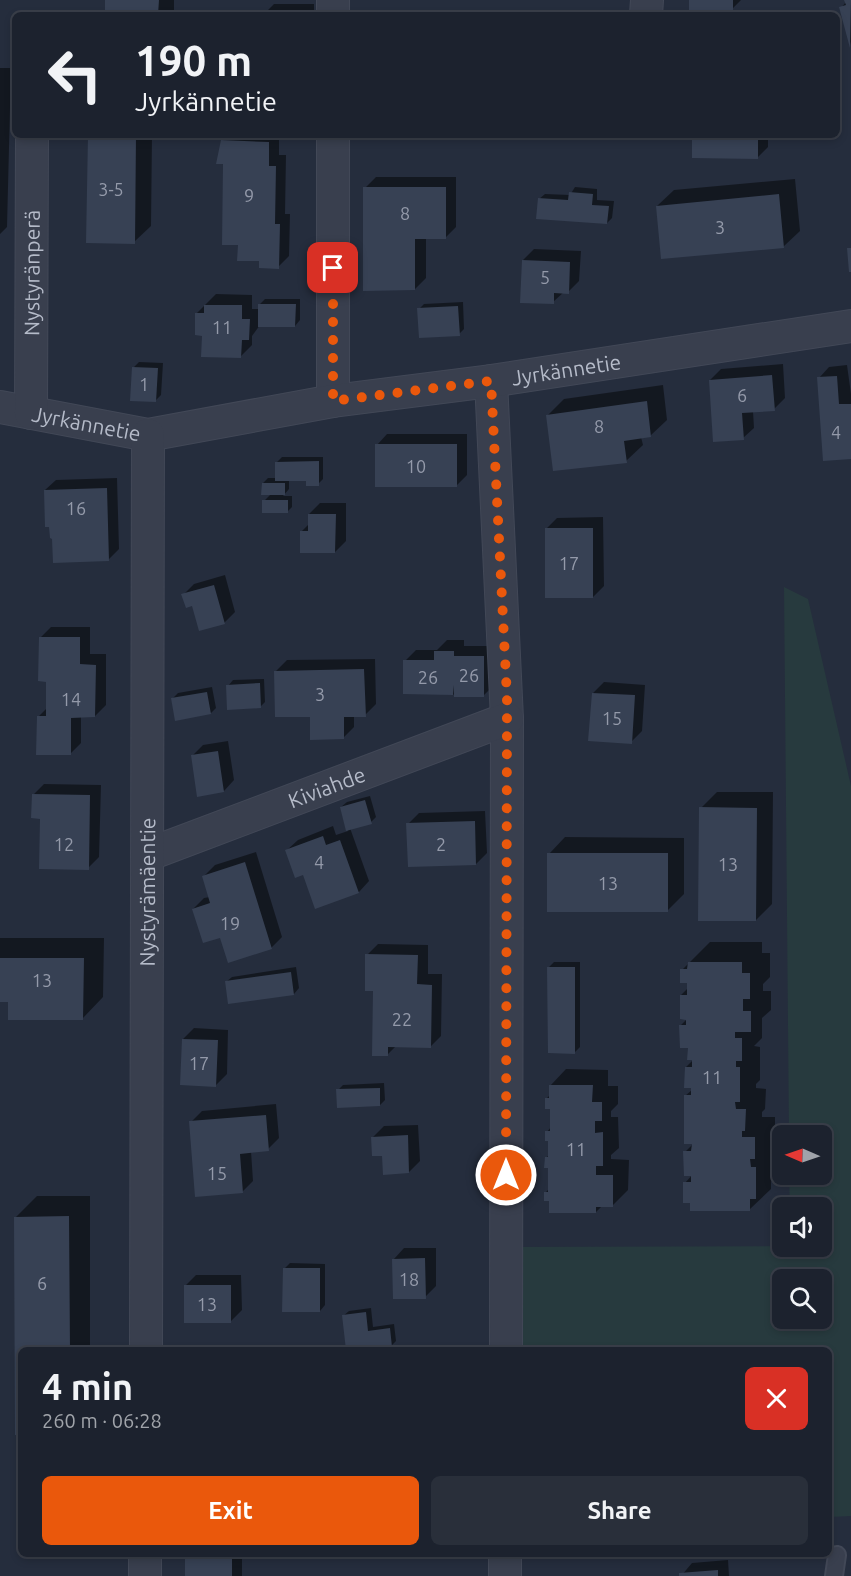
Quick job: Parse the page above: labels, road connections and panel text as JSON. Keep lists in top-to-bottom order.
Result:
{
  "streets": {
    "street": [
      "Nystyränperä",
      "Jyrkännetie",
      "Kiviahde",
      "Nystyrämäentie"
    ]
  },
  "crossings": [
    ["Nystyränperä", "Jyrkännetie"],
    ["Jyrkännetie", "Nystyrämäentie"],
    ["Kiviahde", "Nystyrämäentie"]
  ],
  "house_numbers": [
    "3-5",
    "9",
    "8",
    "3",
    "5",
    "11",
    "1",
    "6",
    "8",
    "4",
    "10",
    "16",
    "17",
    "26",
    "26",
    "3",
    "14",
    "15",
    "12",
    "2",
    "4",
    "13",
    "13",
    "19",
    "13",
    "22",
    "17",
    "11",
    "11",
    "15",
    "18",
    "6",
    "13"
  ],
  "north": "left",
  "page": {
    "turn": ["190 m", "Jyrkännetie"],
    "heading": ["4 min", "260 m · 06:28"],
    "buttons": ["Exit", "Share"]
  }
}
